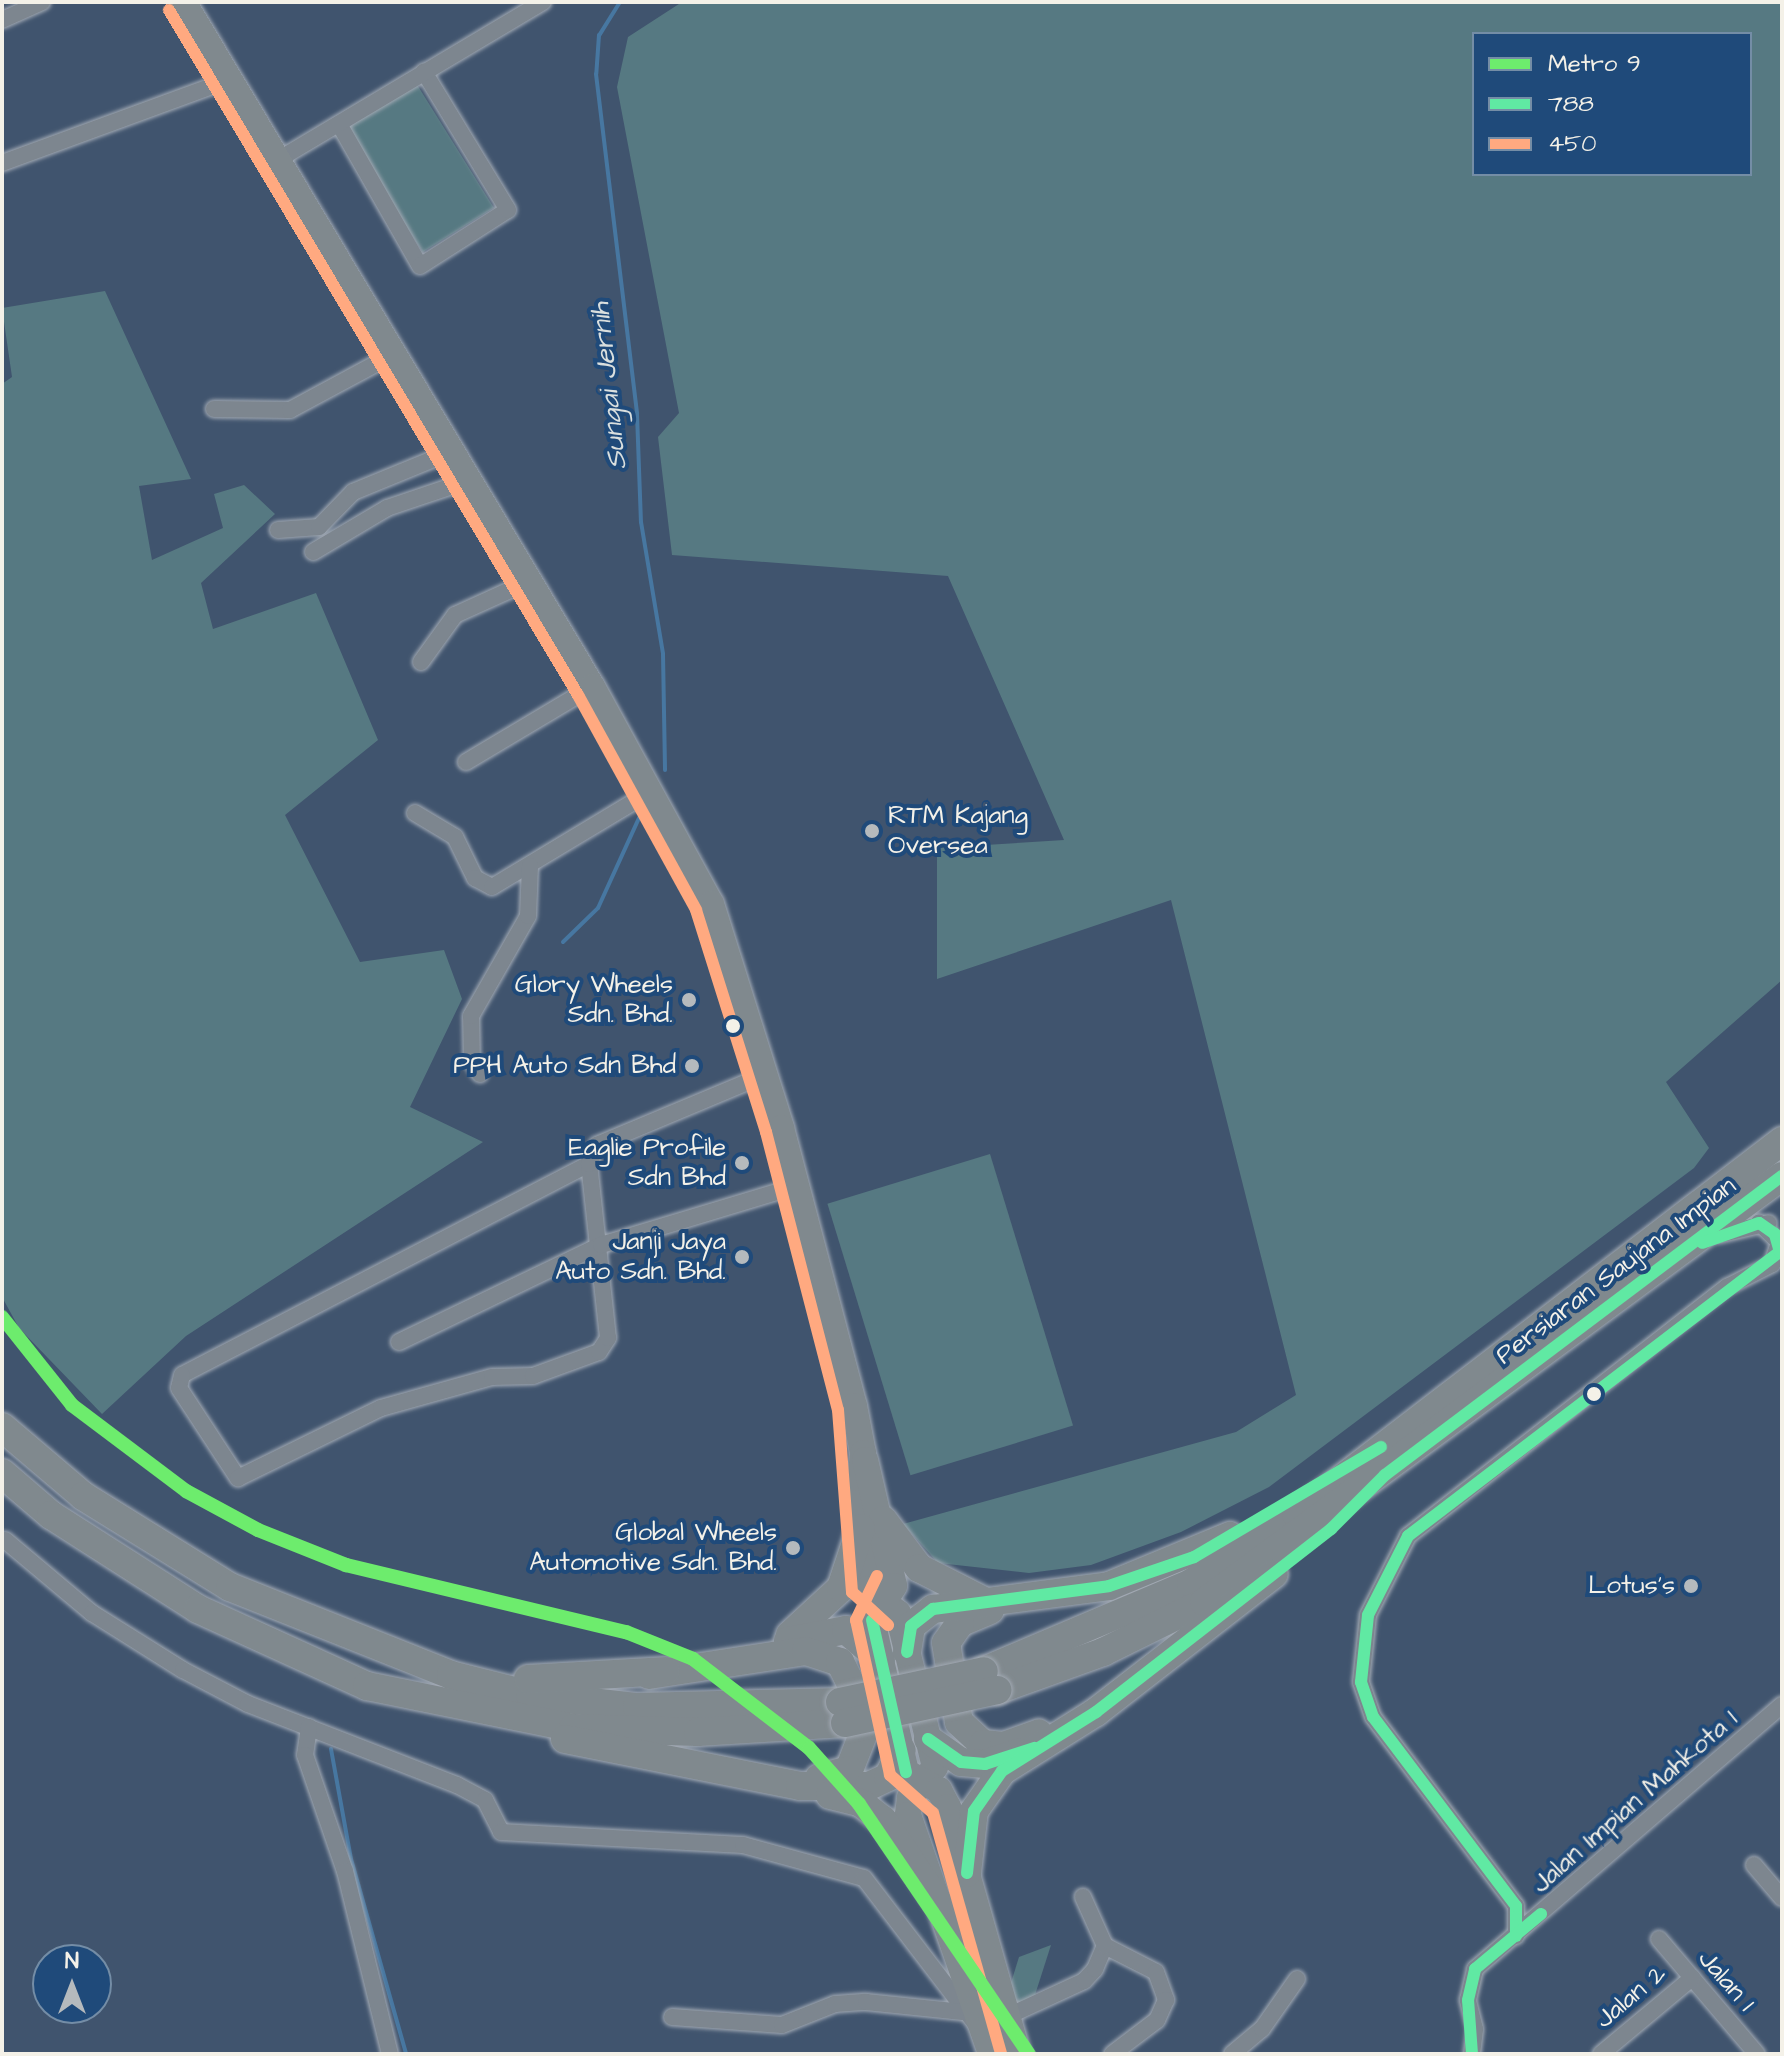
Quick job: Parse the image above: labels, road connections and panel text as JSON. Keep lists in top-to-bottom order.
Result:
{
  "streets": {
    "highway": ["Persiaran Saujana Impian"],
    "street": ["Jalan Impian Mahkota 1", "Jalan 1", "Jalan 2"]
  },
  "crossings": [
    ["Jalan 1", "Jalan 2"]
  ],
  "water": ["Sungai Jernih"],
  "places": [
    "RTM Kajang Oversea",
    "Glory Wheels Sdn. Bhd.",
    "PPH Auto Sdn Bhd",
    "Eaglie Profile Sdn Bhd",
    "Janji Jaya Auto Sdn. Bhd.",
    "Global Wheels Automotive Sdn. Bhd.",
    "Lotus's"
  ],
  "lines": ["transit line 450", "transit line 788", "metro line 9"],
  "legend": ["Metro 9", "788", "450"],
  "north": "top"
}
